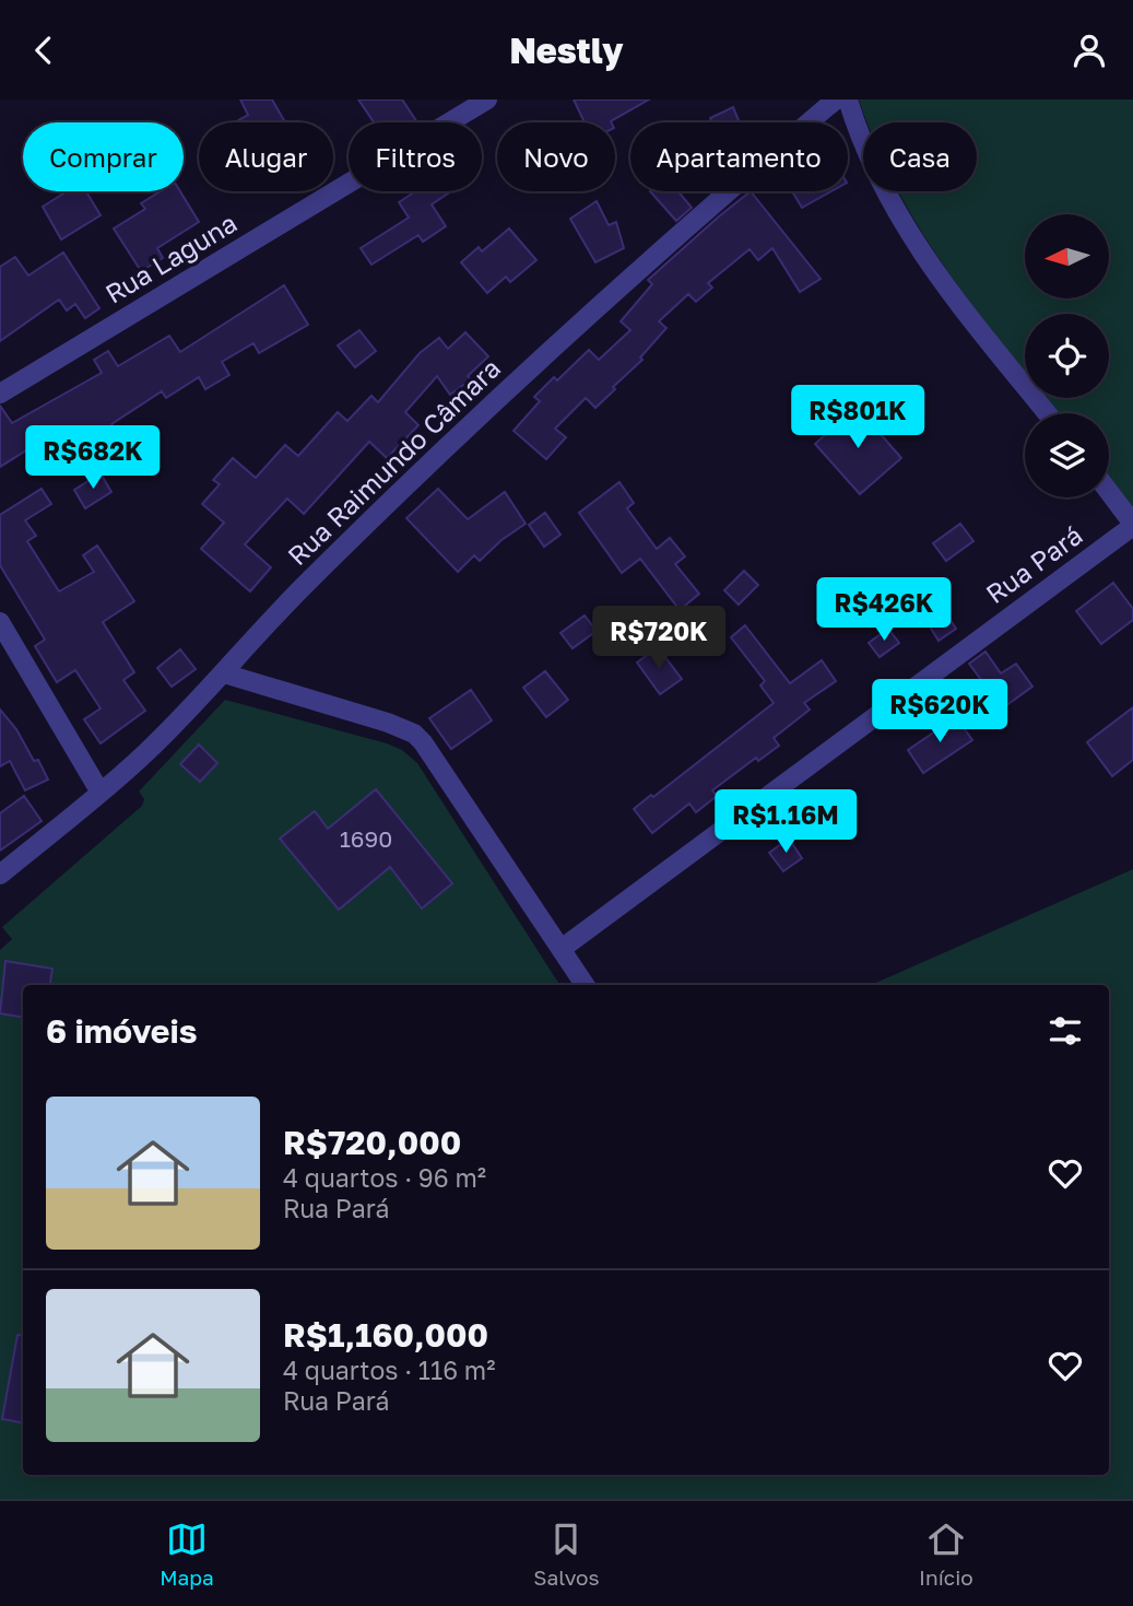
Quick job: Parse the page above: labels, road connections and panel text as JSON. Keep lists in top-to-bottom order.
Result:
{
  "streets": {
    "street": ["Rua Laguna", "Rua Raimundo Câmara", "Rua Pará"]
  },
  "house_numbers": ["1690"],
  "north": "left",
  "page": {
    "header": "Nestly",
    "chip": [
      "Comprar",
      "Alugar",
      "Filtros",
      "Novo",
      "Apartamento",
      "Casa"
    ],
    "price": [
      "R$801K",
      "R$682K",
      "R$426K",
      "R$720K",
      "R$620K",
      "R$1.16M"
    ],
    "heading": "6 imóveis",
    "list": [
      {
        "name": "R$720,000",
        "note": "4 quartos · 96 m² · Rua Pará"
      },
      {
        "name": "R$1,160,000",
        "note": "4 quartos · 116 m² · Rua Pará"
      }
    ],
    "tabs": ["Mapa", "Salvos", "Início"]
  }
}
